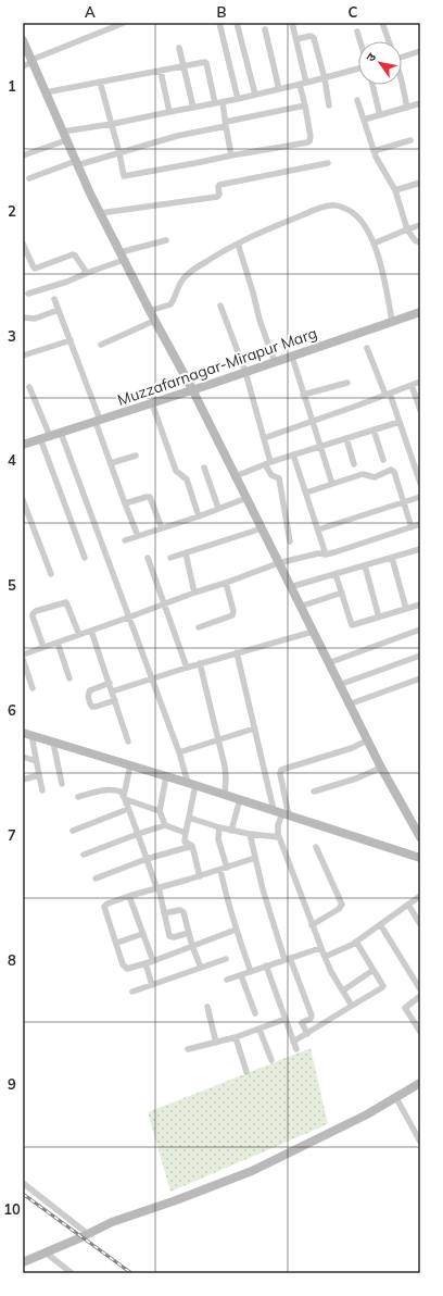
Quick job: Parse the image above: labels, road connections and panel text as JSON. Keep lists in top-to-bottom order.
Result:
{
  "streets": {
    "main road": ["Muzzafarnagar-Mirapur Marg"]
  },
  "north": "top left",
  "grid": {
    "columns": ["A", "B", "C"],
    "rows": [
      "1",
      "2",
      "3",
      "4",
      "5",
      "6",
      "7",
      "8",
      "9",
      "10"
    ]
  }
}
